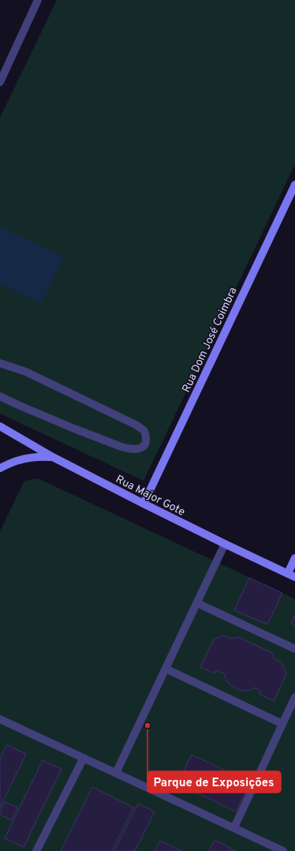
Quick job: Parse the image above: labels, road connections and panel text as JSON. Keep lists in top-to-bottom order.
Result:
{
  "streets": {
    "street": ["Rua Dom José Coimbra", "Rua Major Gote"]
  },
  "crossings": [
    ["Rua Dom José Coimbra", "Rua Major Gote"]
  ],
  "places": ["Parque de Exposições"]
}
